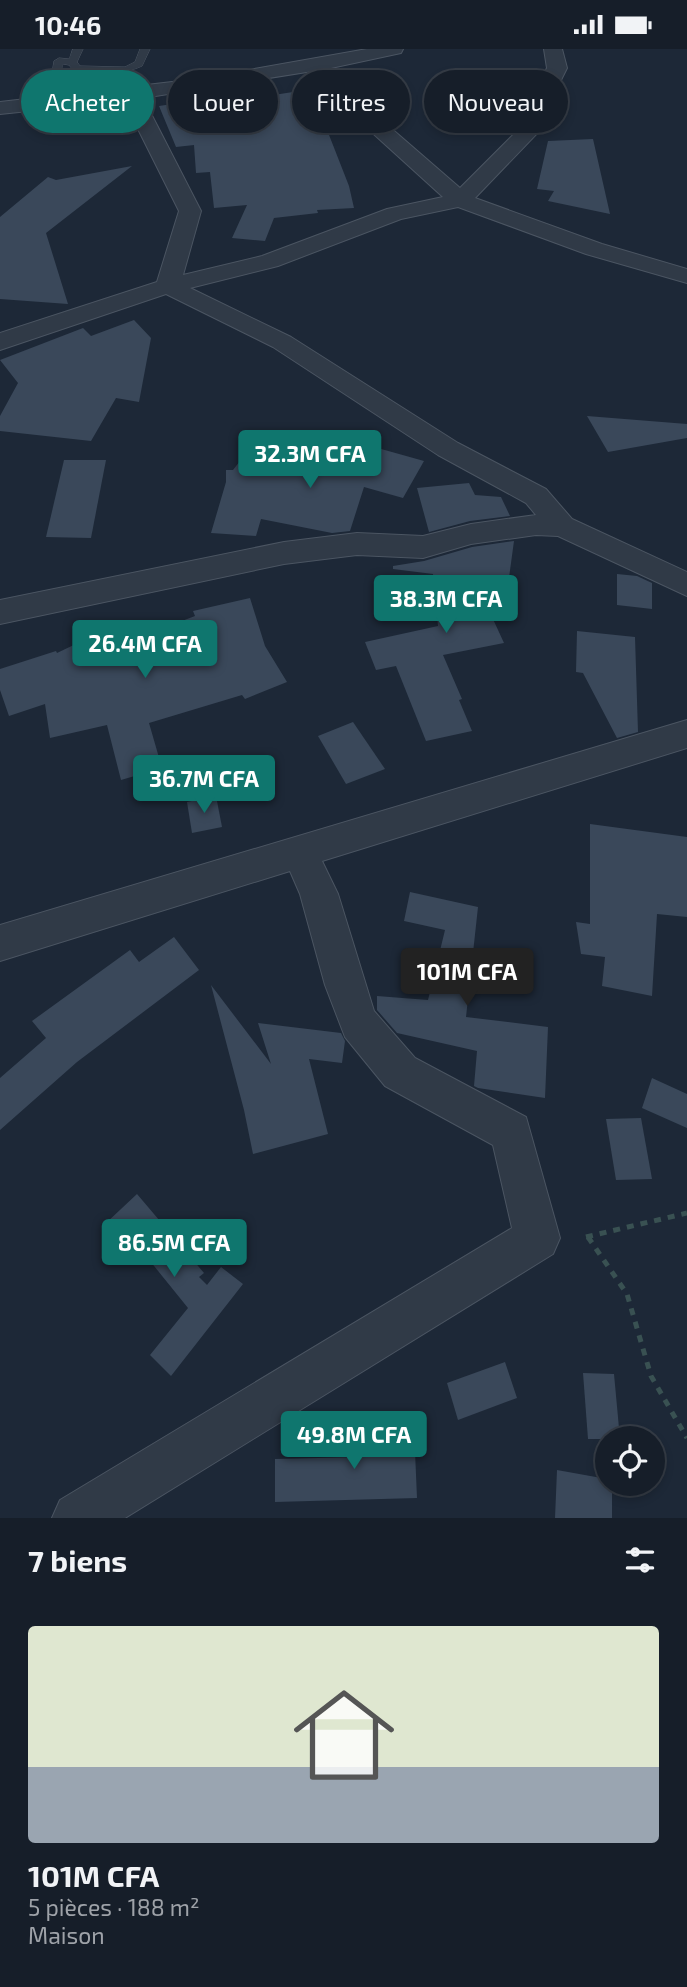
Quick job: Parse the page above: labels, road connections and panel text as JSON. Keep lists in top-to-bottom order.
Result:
{
  "page": {
    "status": "10:46",
    "chip": [
      "Acheter",
      "Louer",
      "Filtres",
      "Nouveau"
    ],
    "price": [
      "32.3M CFA",
      "38.3M CFA",
      "26.4M CFA",
      "36.7M CFA",
      "101M CFA",
      "86.5M CFA",
      "49.8M CFA"
    ],
    "heading": "7 biens",
    "list": [
      {
        "name": "101M CFA",
        "note": "5 pièces · 188 m² · Maison"
      }
    ]
  }
}
